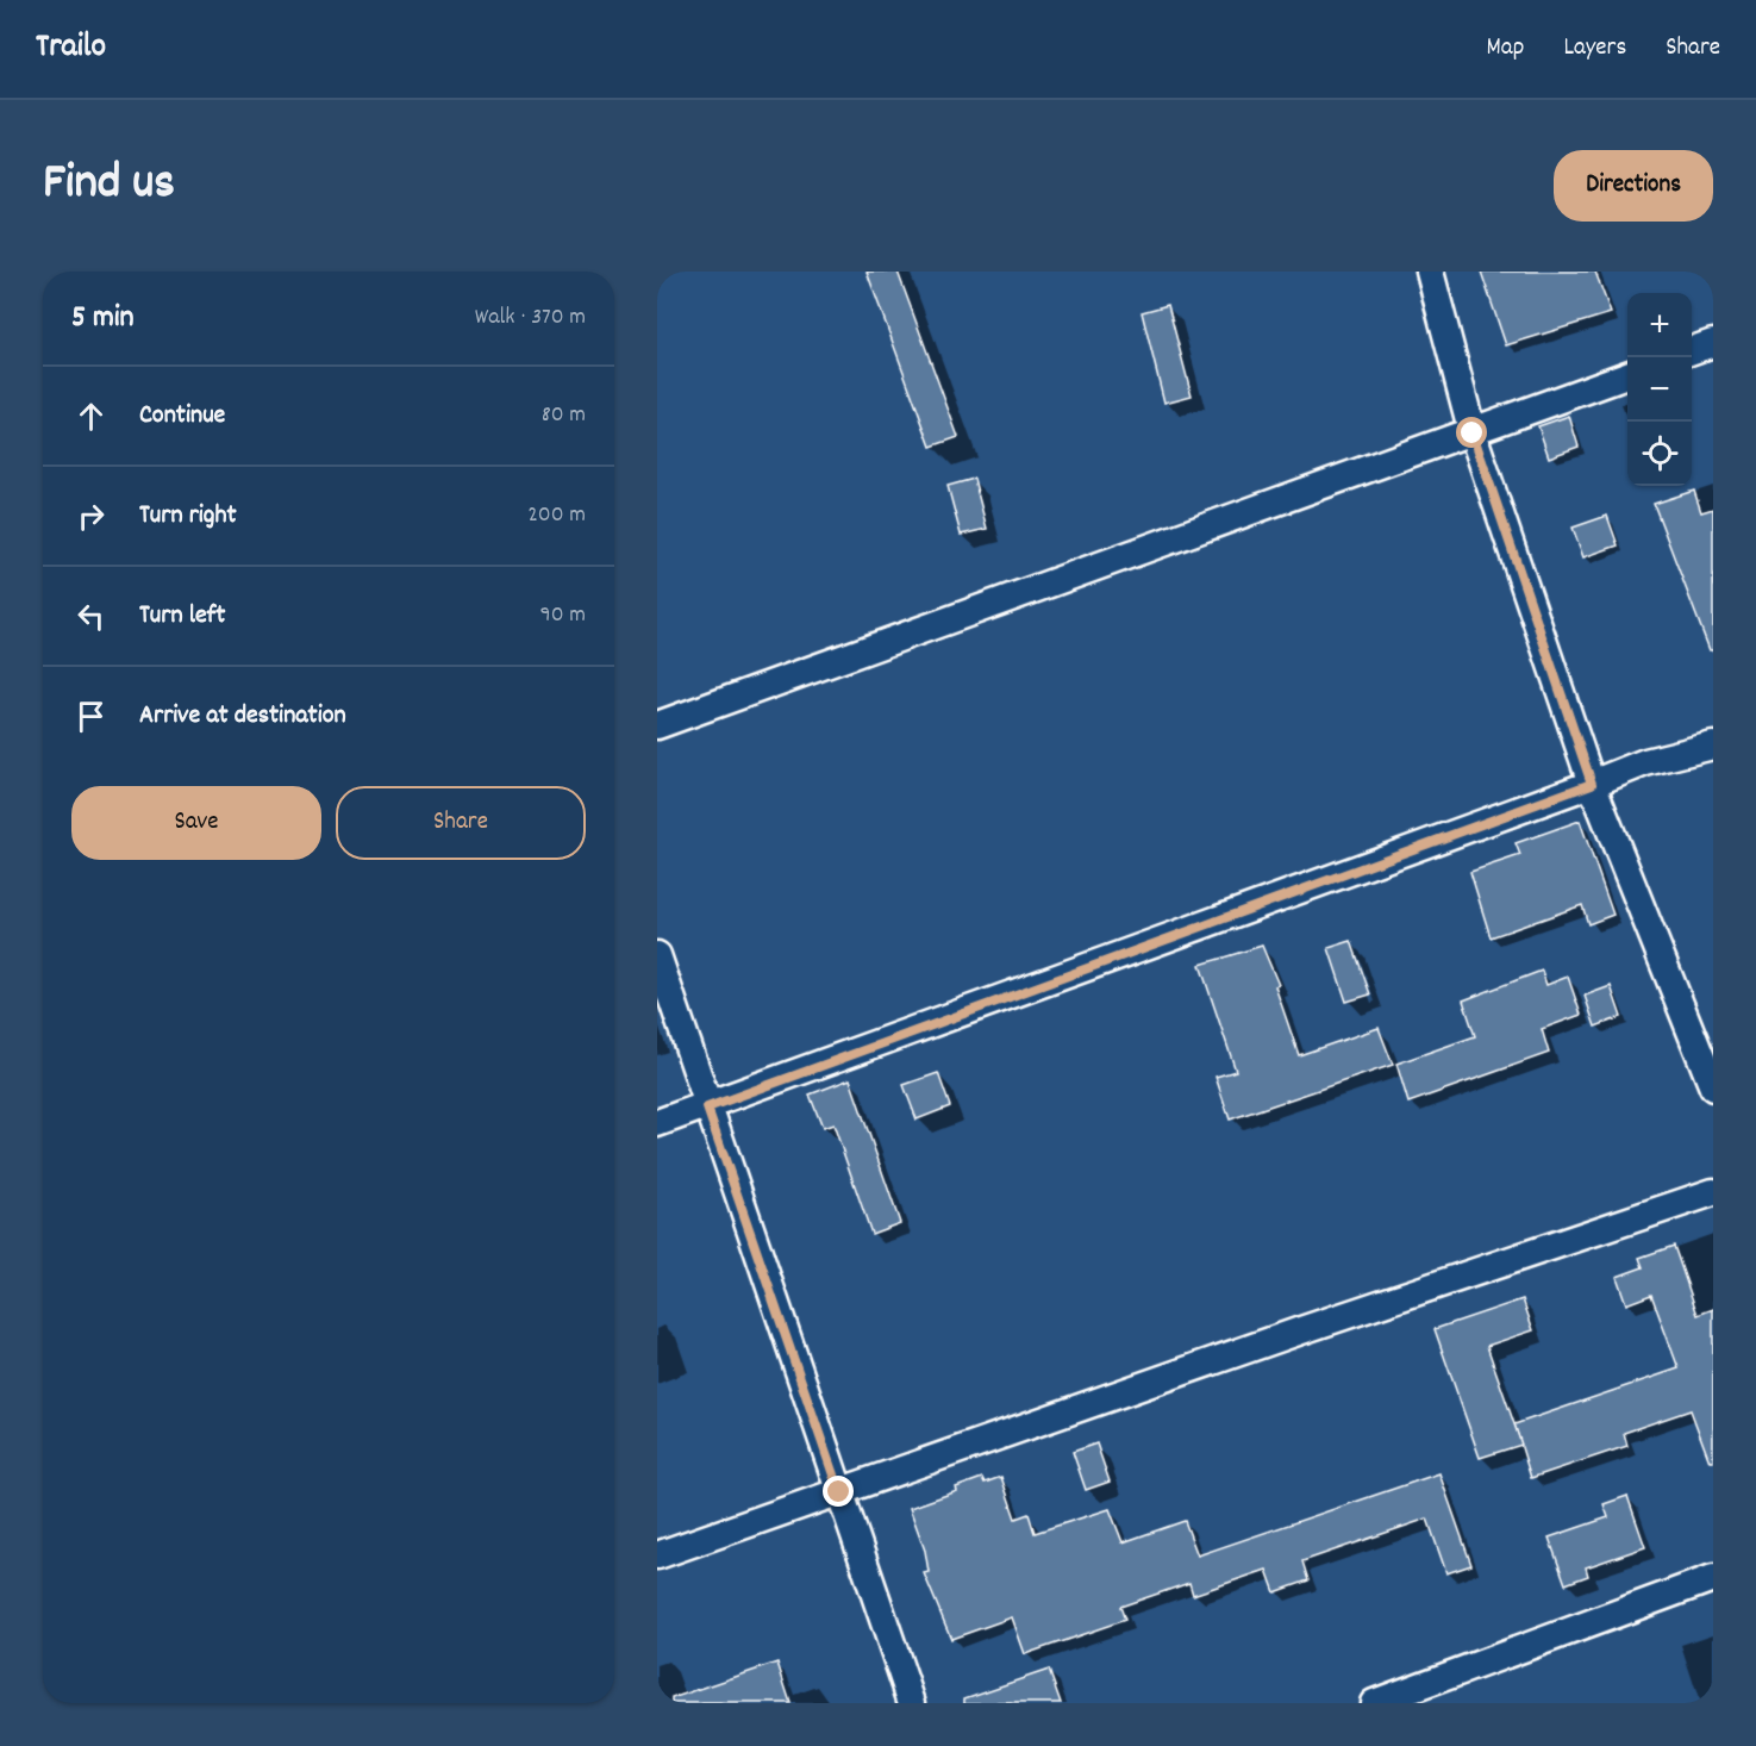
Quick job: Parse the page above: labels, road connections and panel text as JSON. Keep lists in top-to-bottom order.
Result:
{
  "page": {
    "header": "Trailo",
    "nav": ["Map", "Layers", "Share"],
    "title": "Find us",
    "buttons": [
      "Directions",
      ["Save", "Share"]
    ],
    "heading": ["5 min", "Walk · 370 m"],
    "map_buttons": ["+", "−"],
    "list": [
      ["Continue", "80 m"],
      ["Turn right", "200 m"],
      ["Turn left", "90 m"],
      "Arrive at destination"
    ]
  }
}
